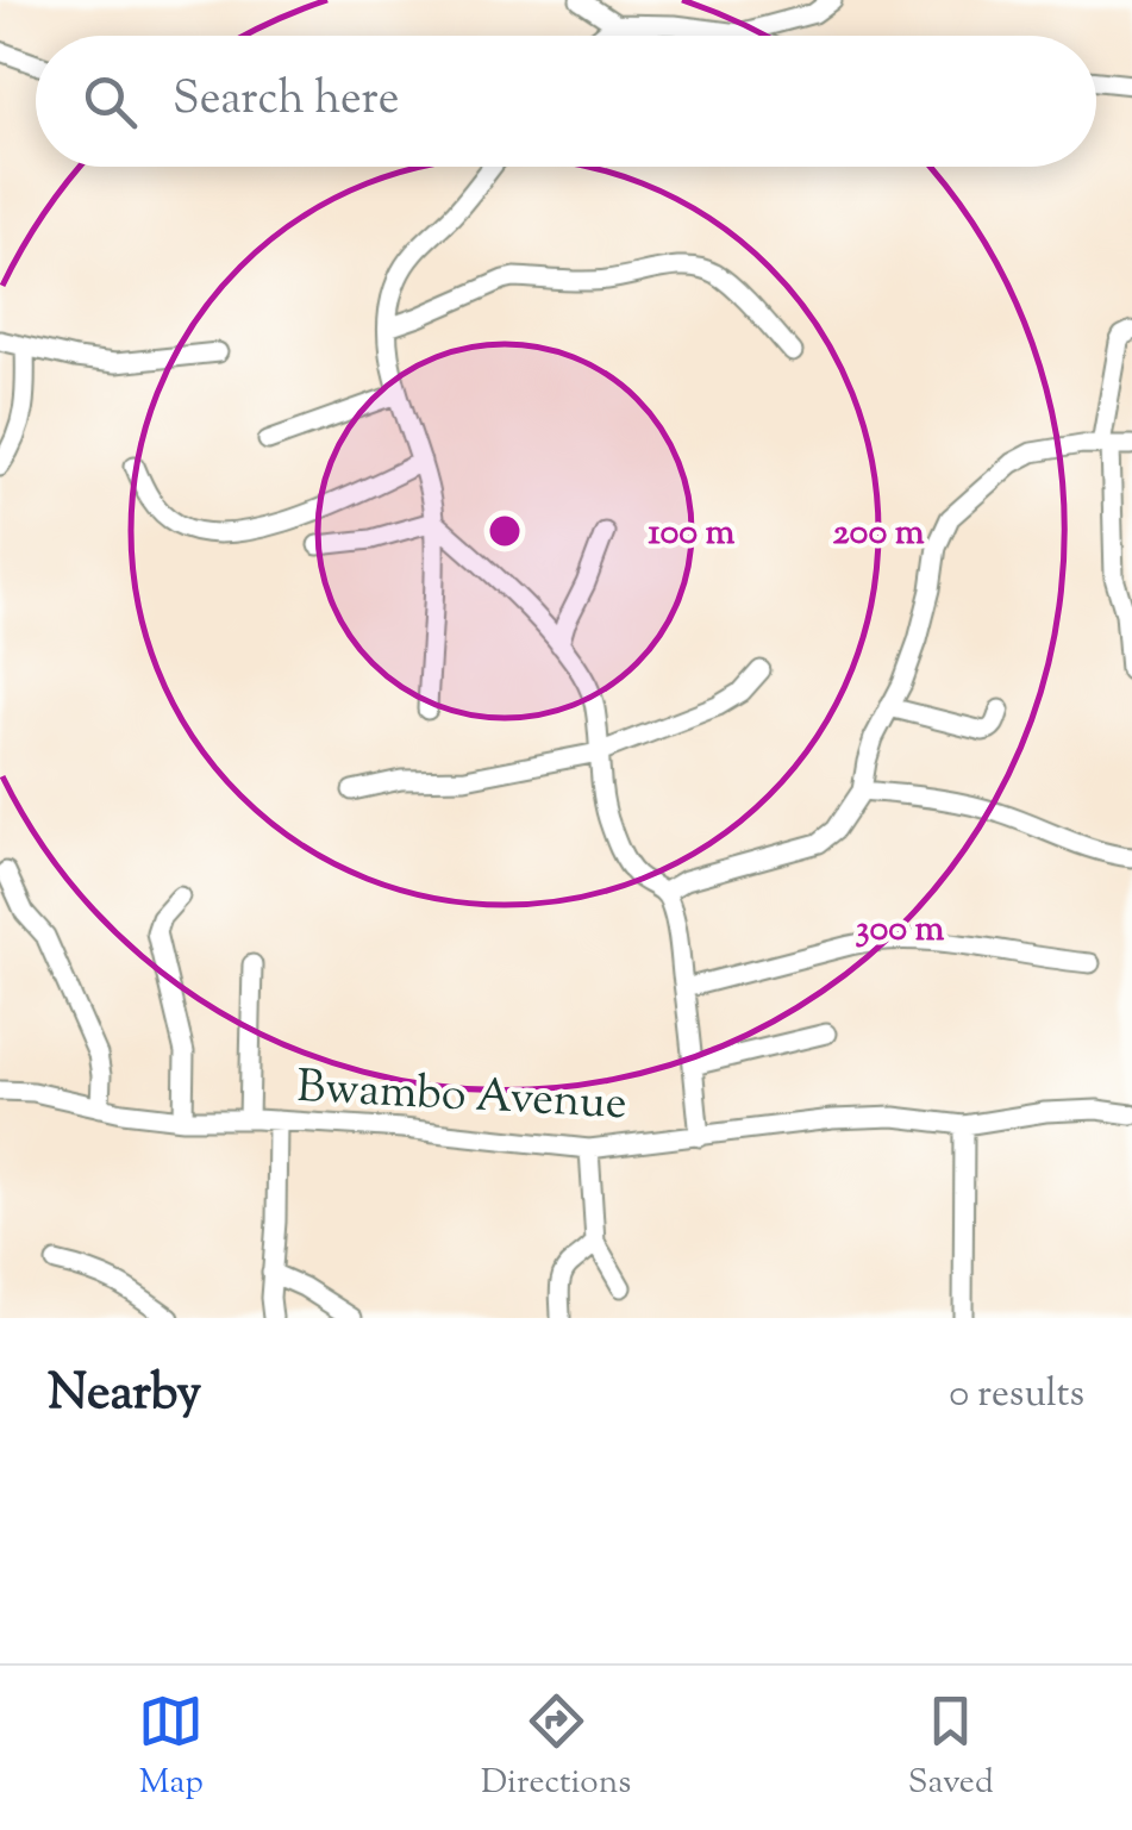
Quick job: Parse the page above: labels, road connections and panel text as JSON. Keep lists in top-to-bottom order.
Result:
{
  "streets": {
    "street": ["Bwambo Avenue"]
  },
  "page": {
    "search": "Search here",
    "heading": ["Nearby", "0 results"],
    "nav": ["Map", "Directions", "Saved"]
  },
  "rings": ["100 m", "200 m", "300 m"]
}
